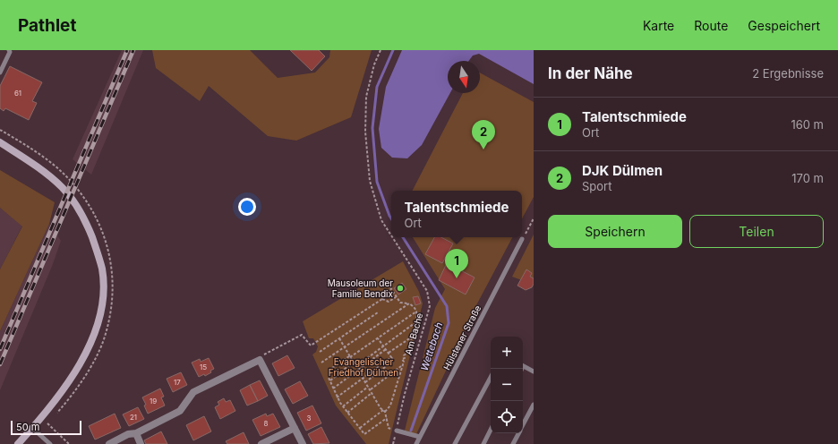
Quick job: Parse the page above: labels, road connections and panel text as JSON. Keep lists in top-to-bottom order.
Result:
{
  "streets": {
    "lane": ["Hülstener Straße"],
    "path": ["Am Bache"]
  },
  "water": ["Wettebach"],
  "parks": ["Evangelischer Friedhof Dülmen"],
  "places": ["Mausoleum der Familie Bendix"],
  "house_numbers": [
    "61",
    "15",
    "17",
    "19",
    "21",
    "3",
    "8"
  ],
  "scale_bar": "50 m",
  "north": "bottom",
  "page": {
    "header": "Pathlet",
    "nav": ["Karte", "Route", "Gespeichert"],
    "heading": ["In der Nähe", "2 Ergebnisse"],
    "list": [
      {
        "mark": "1",
        "name": "Talentschmiede",
        "note": "Ort",
        "value": "160 m"
      },
      {
        "mark": "2",
        "name": "DJK Dülmen",
        "note": "Sport",
        "value": "170 m"
      }
    ],
    "pins": ["2", "1"],
    "popup": ["Talentschmiede", "Ort"],
    "buttons": ["Speichern", "Teilen"],
    "map_buttons": ["+", "−"],
    "scale": "50 m"
  }
}
